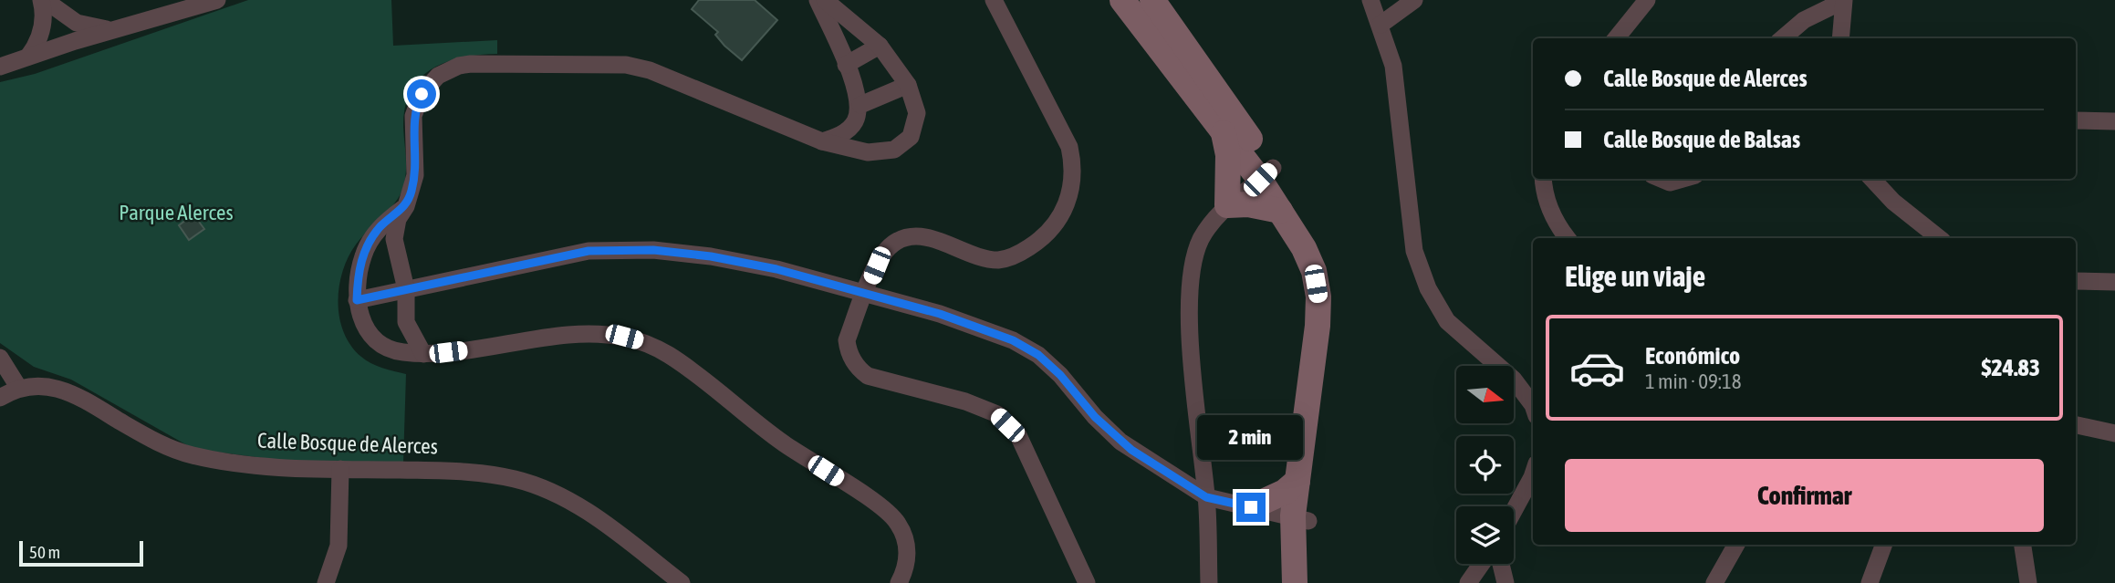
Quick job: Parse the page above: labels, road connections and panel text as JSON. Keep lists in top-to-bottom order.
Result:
{
  "streets": {
    "street": ["Calle Bosque de Alerces"]
  },
  "parks": ["Parque Alerces"],
  "scale_bar": "50 m",
  "north": "right",
  "page": {
    "banner": ["Calle Bosque de Alerces", "Calle Bosque de Balsas"],
    "heading": "Elige un viaje",
    "list": [
      {
        "name": "Económico",
        "note": "1 min · 09:18",
        "value": "$24.83"
      }
    ],
    "bubble": "2 min",
    "buttons": "Confirmar",
    "scale": "50 m"
  }
}
